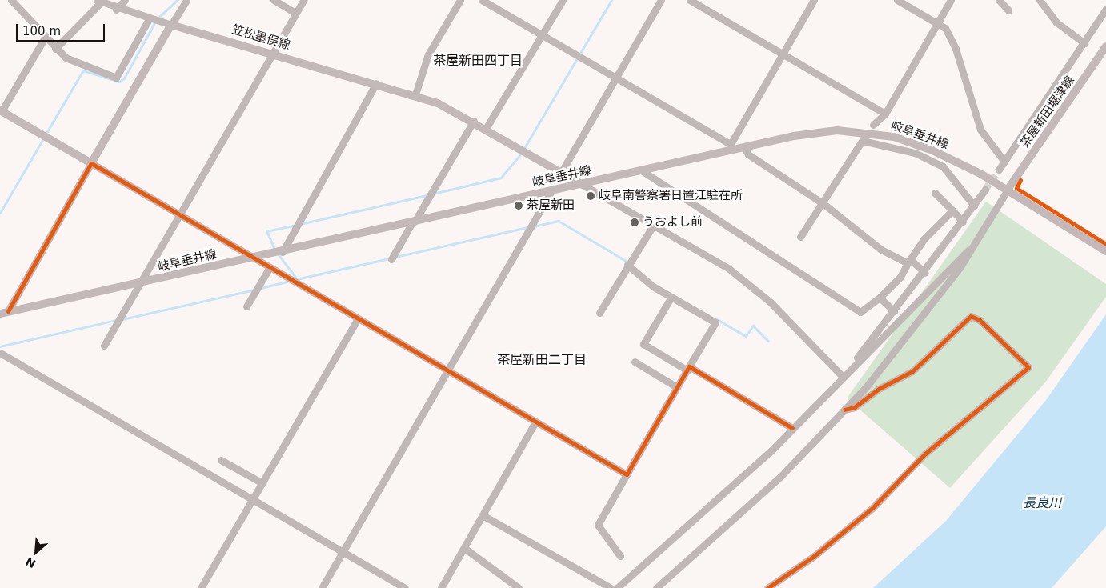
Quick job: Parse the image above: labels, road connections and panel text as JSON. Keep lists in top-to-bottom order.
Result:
{
  "streets": {
    "main road": ["笠松墨俣線", "茶屋新田堀津線", "岐阜垂井線"]
  },
  "crossings": [
    ["笠松墨俣線", "岐阜垂井線"],
    ["茶屋新田堀津線", "岐阜垂井線"]
  ],
  "districts": ["茶屋新田四丁目", "茶屋新田二丁目"],
  "water": ["長良川"],
  "places": ["岐阜南警察署日置江駐在所", "茶屋新田", "うおよし前"],
  "scale_bar": "100 m",
  "north": "bottom left"
}
